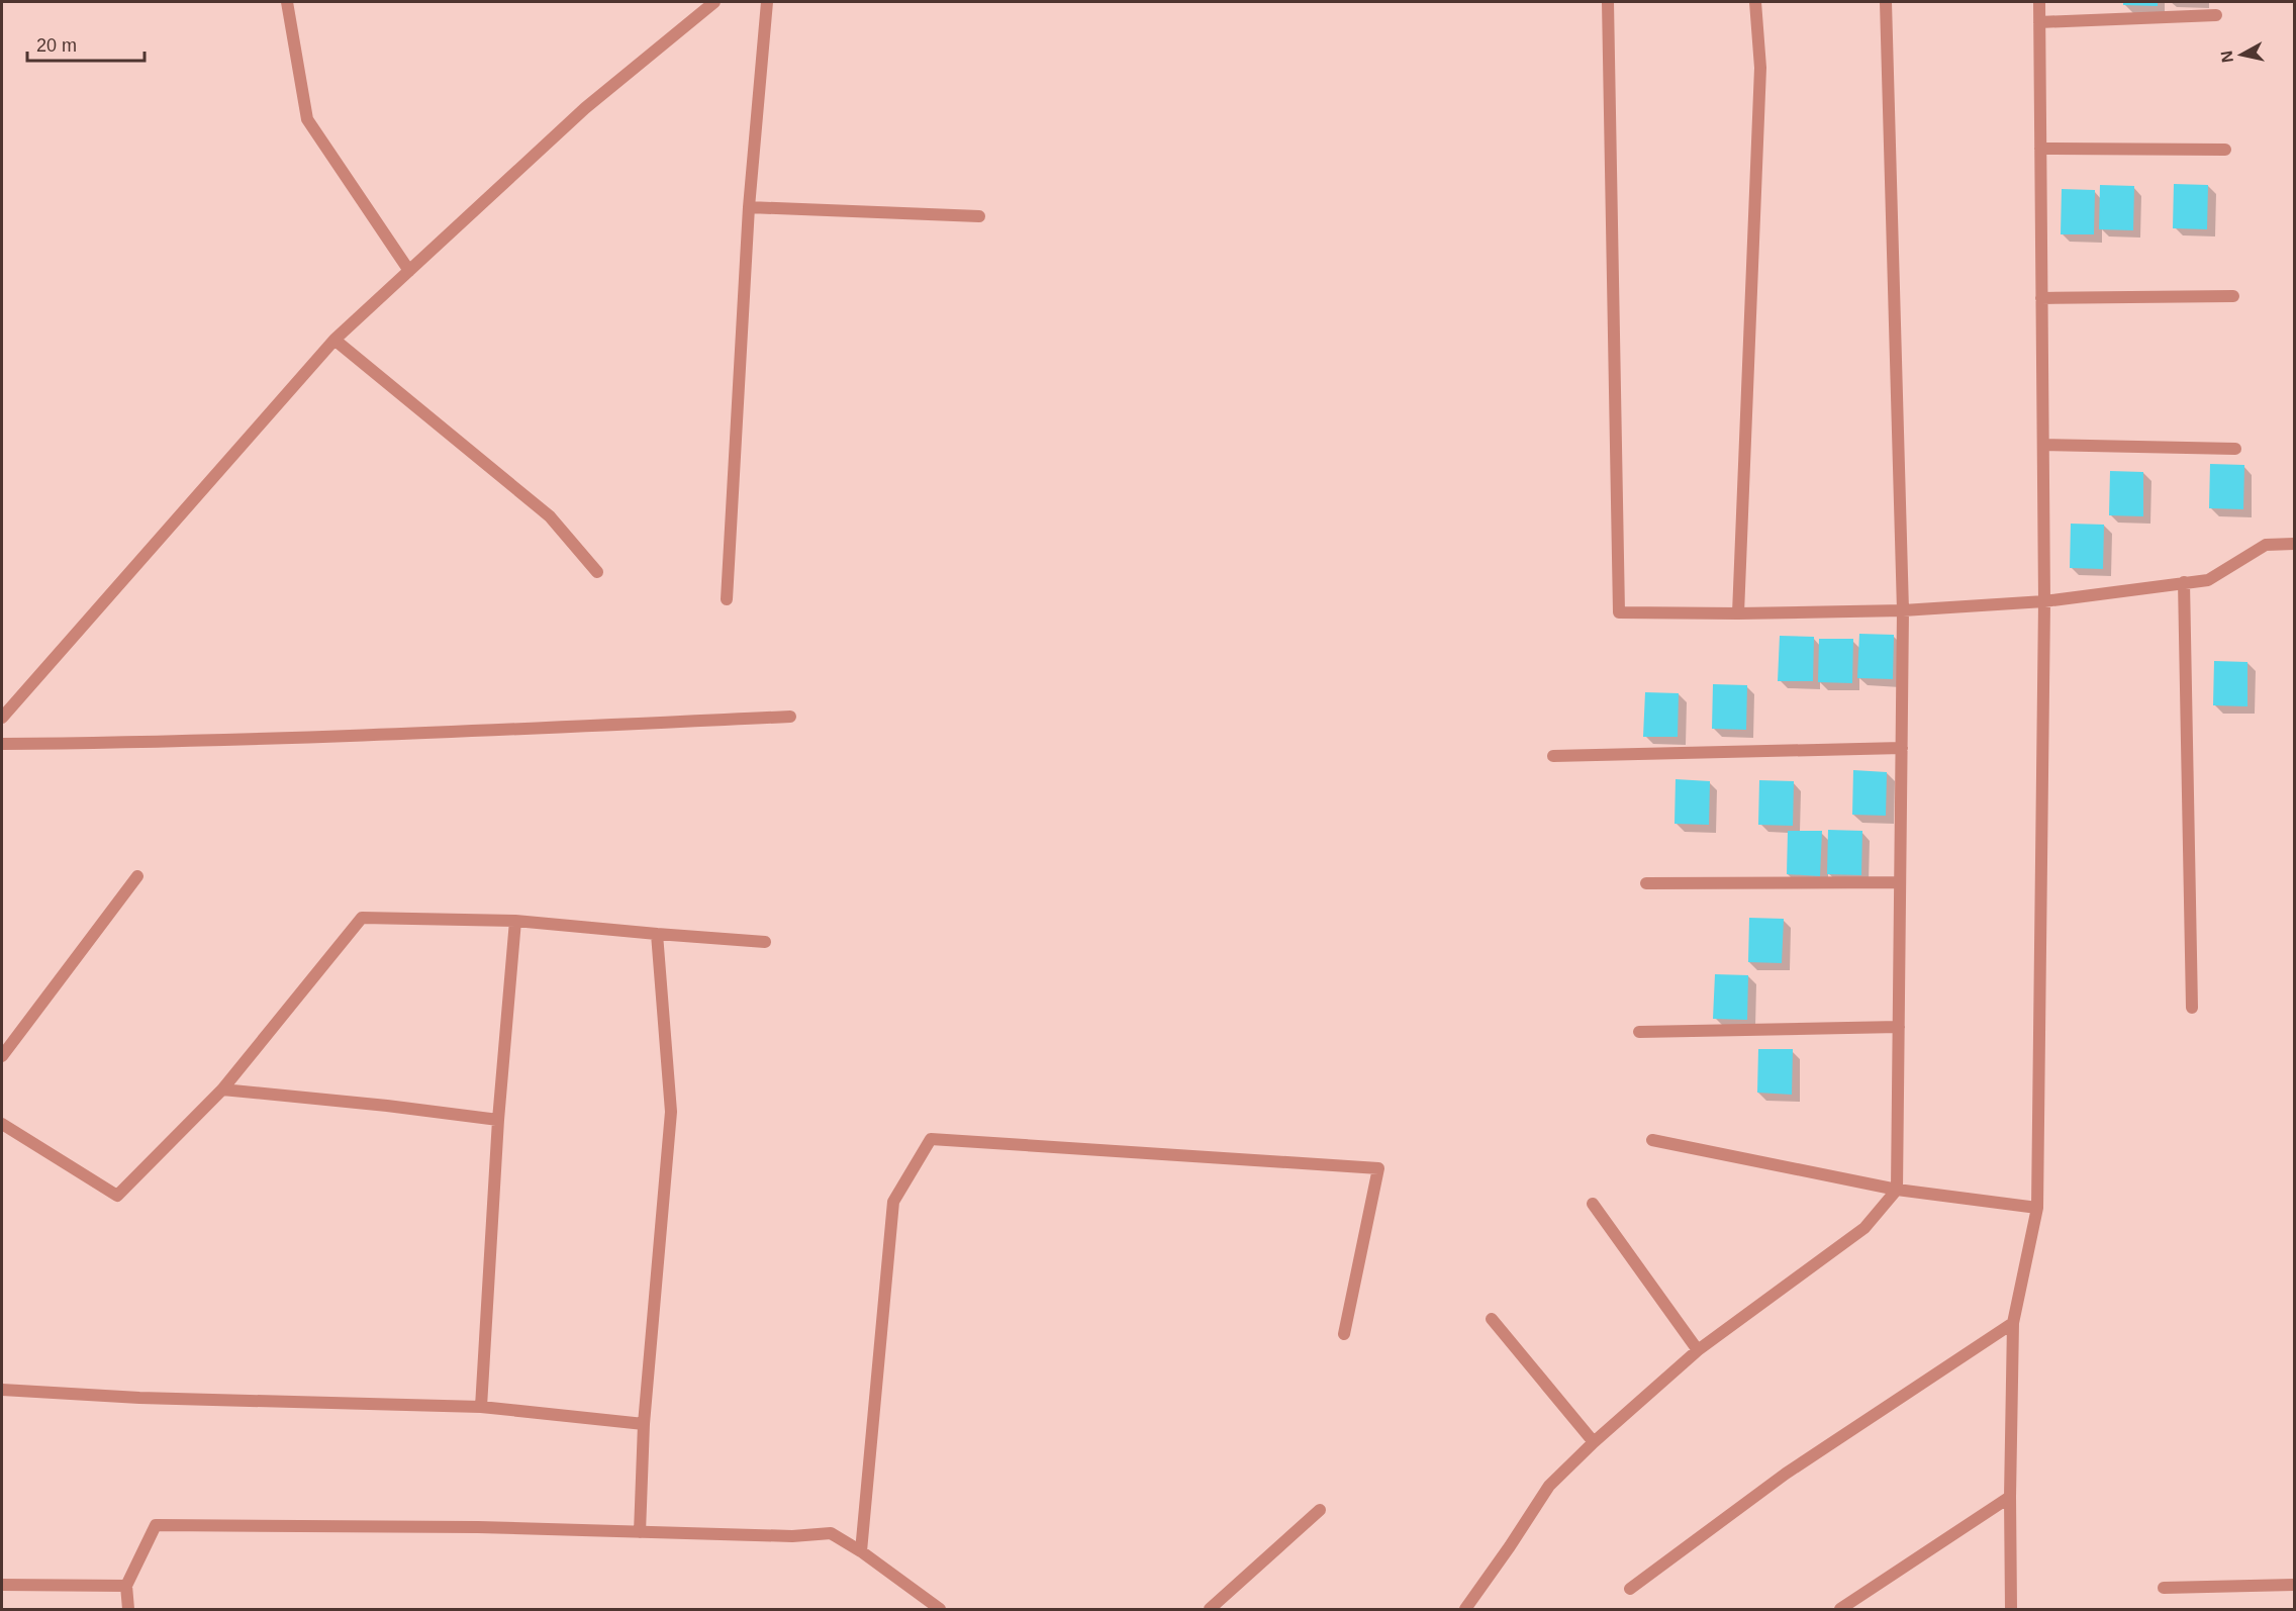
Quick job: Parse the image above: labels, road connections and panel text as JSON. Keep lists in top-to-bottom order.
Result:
{
  "scale_bar": "20 m",
  "north": "left"
}
